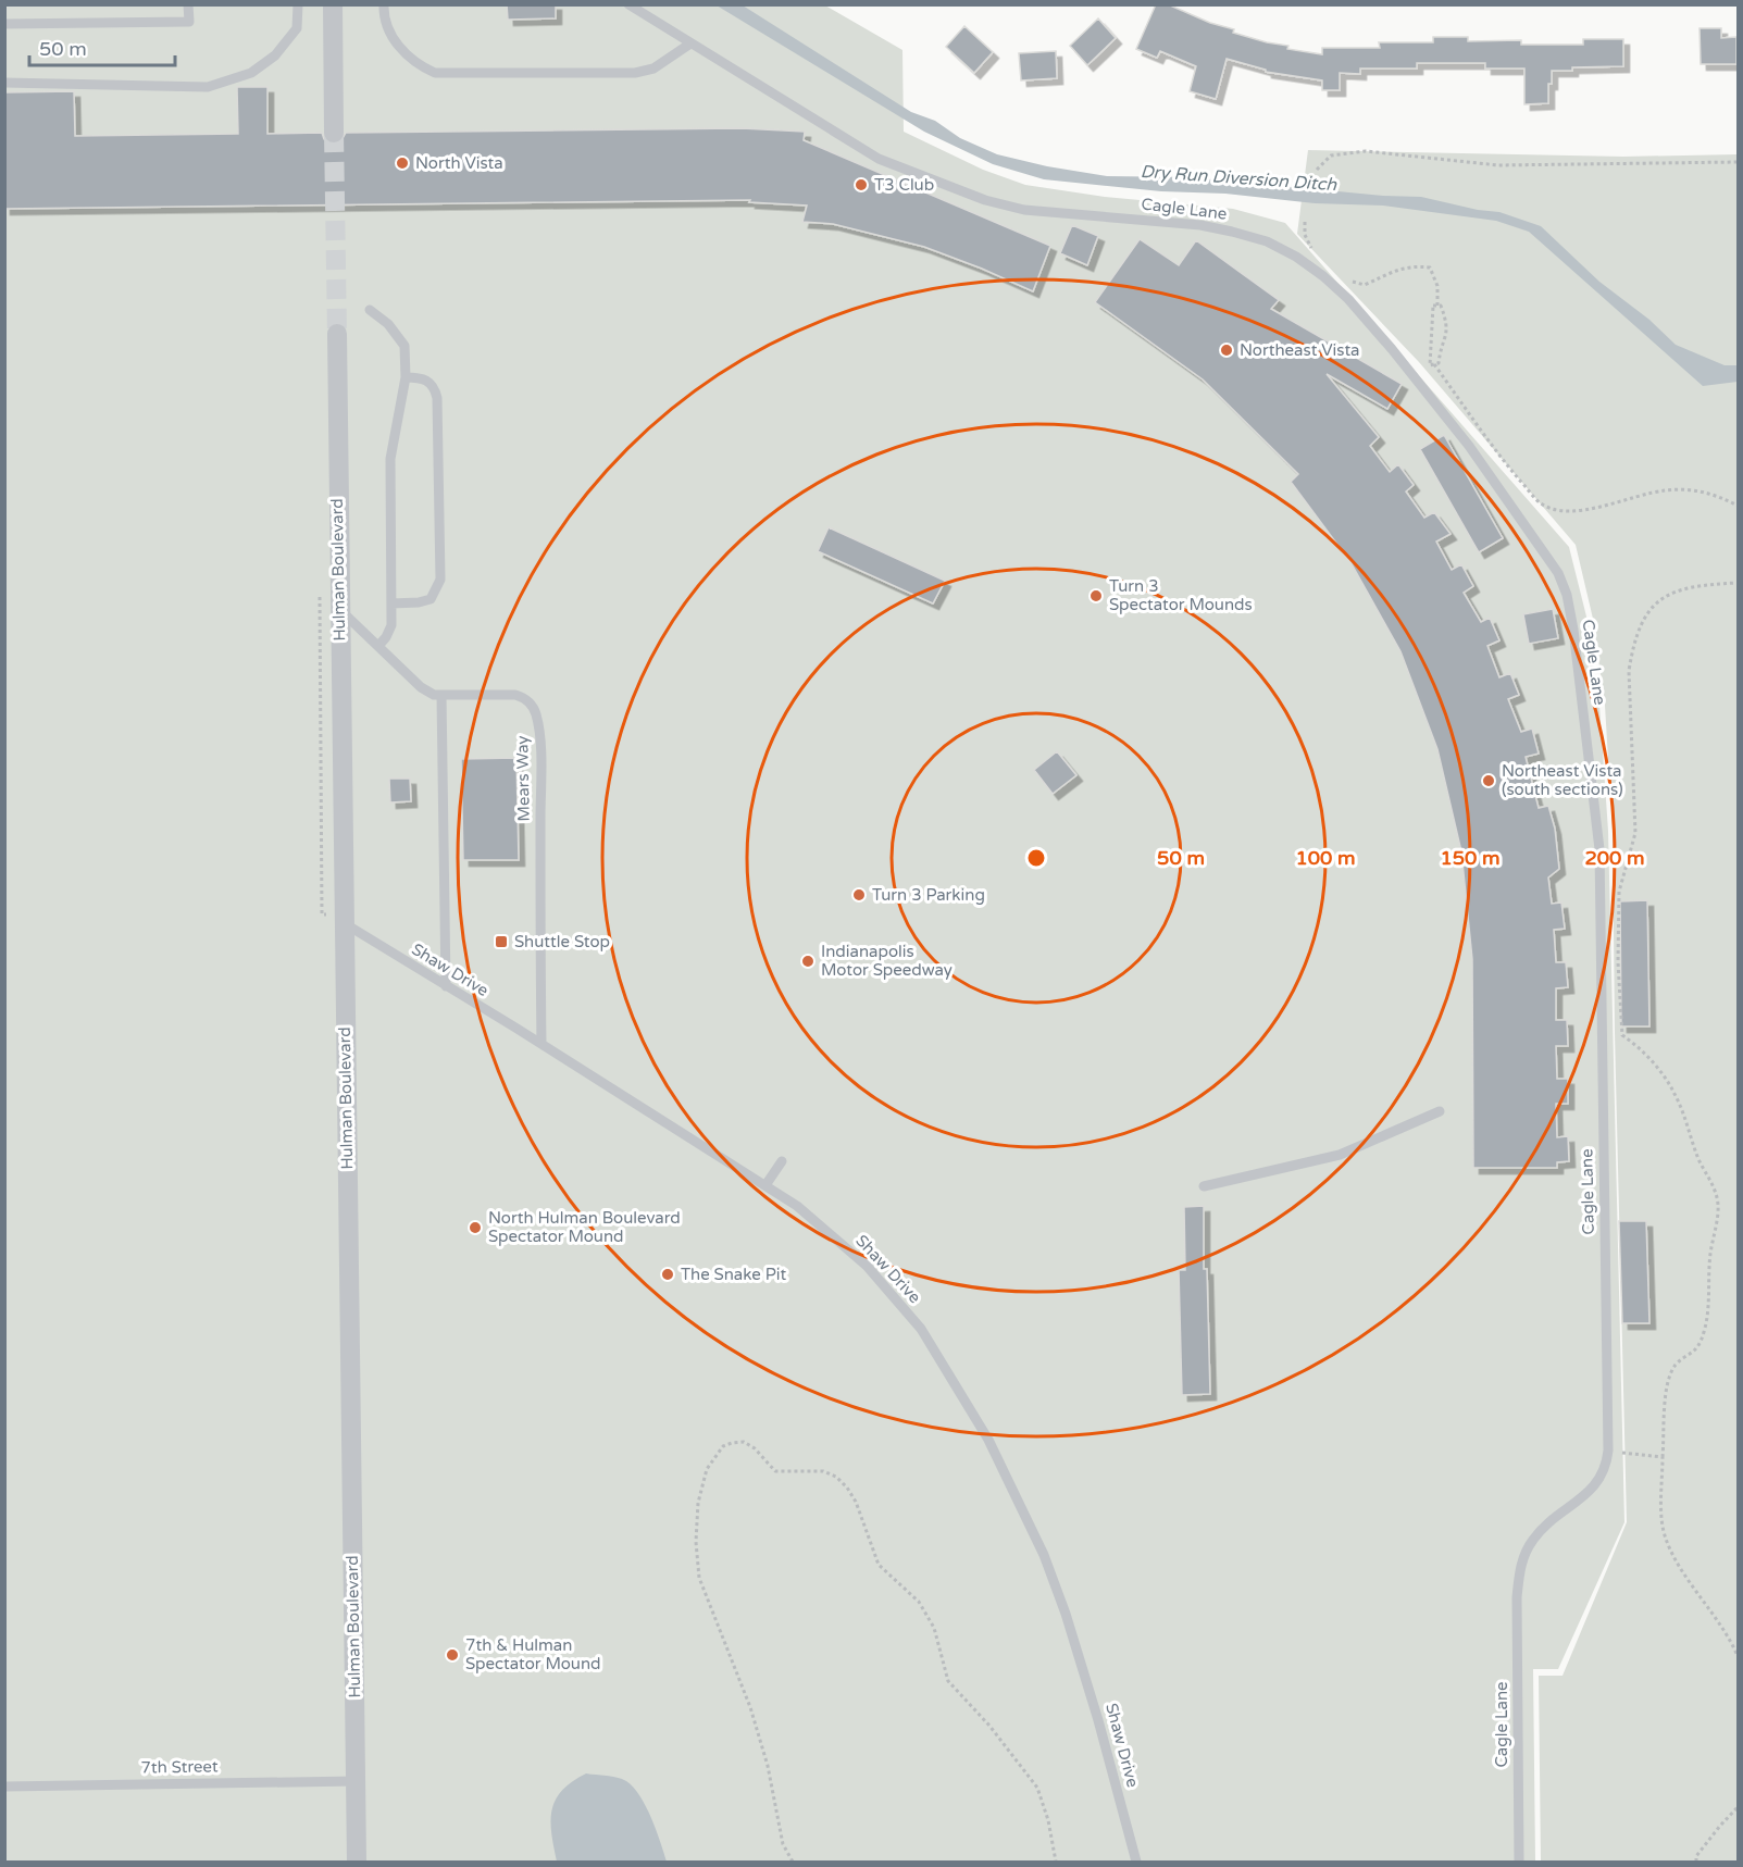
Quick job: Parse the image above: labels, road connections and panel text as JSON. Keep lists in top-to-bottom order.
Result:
{
  "streets": {
    "street": ["Hulman Boulevard"],
    "lane": [
      "Cagle Lane",
      "Mears Way",
      "Shaw Drive",
      "7th Street"
    ]
  },
  "crossings": [
    ["Hulman Boulevard", "Mears Way"],
    ["Hulman Boulevard", "Shaw Drive"],
    ["Hulman Boulevard", "7th Street"],
    ["Mears Way", "Shaw Drive"]
  ],
  "water": ["Dry Run Diversion Ditch"],
  "places": {
    "other": [
      "North Vista",
      "T3 Club",
      "Northeast Vista",
      "Turn 3 Spectator Mounds",
      "Northeast Vista (south sections)",
      "Turn 3 Parking",
      "Indianapolis Motor Speedway",
      "North Hulman Boulevard Spectator Mound",
      "The Snake Pit",
      "7th & Hulman Spectator Mound"
    ],
    "transit": ["Shuttle Stop"]
  },
  "scale_bar": "50 m",
  "rings": [
    "50 m",
    "100 m",
    "150 m",
    "200 m"
  ]
}
